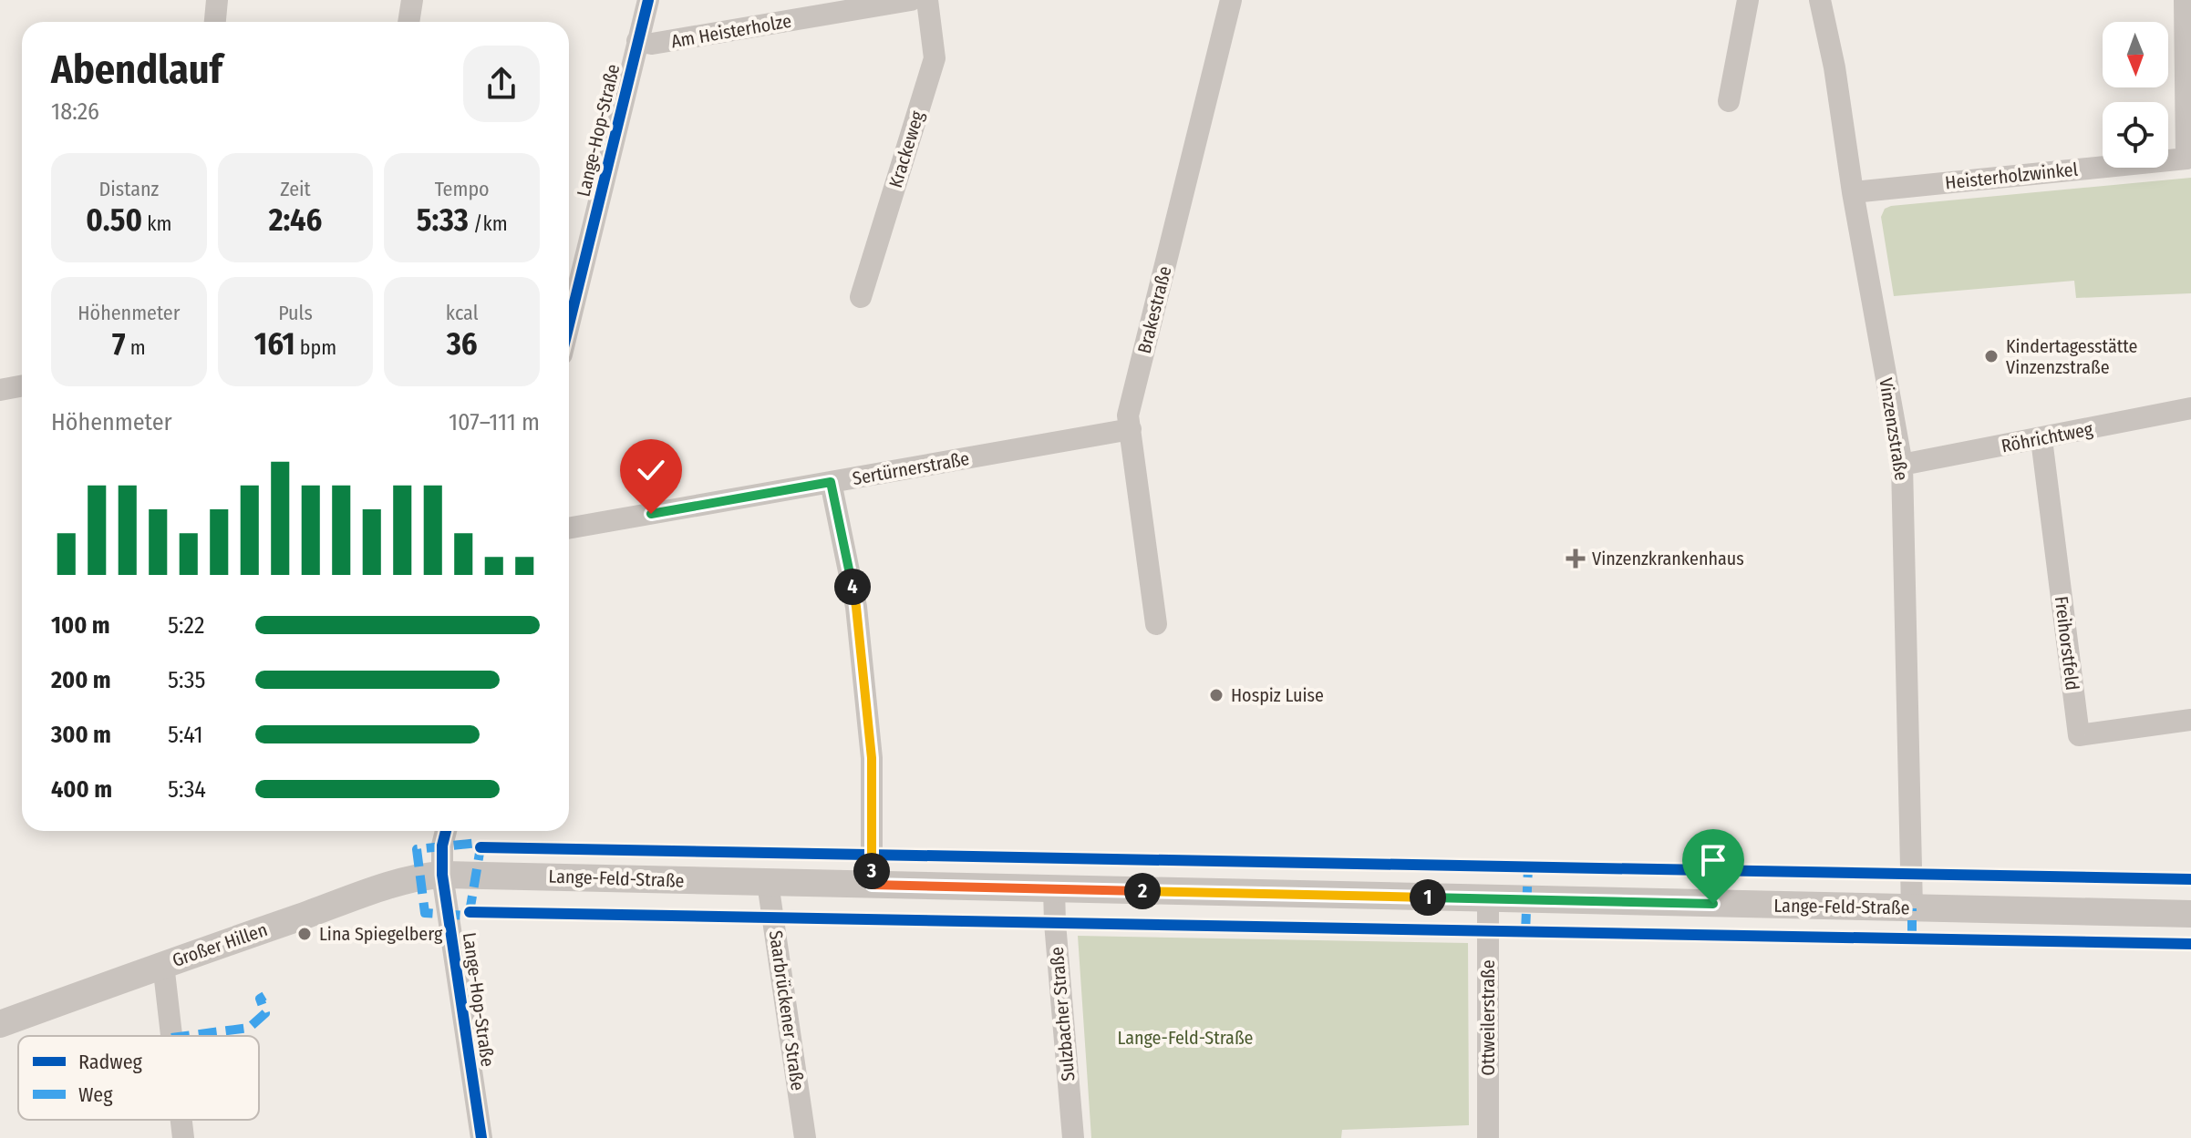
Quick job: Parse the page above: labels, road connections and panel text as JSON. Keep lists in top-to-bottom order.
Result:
{
  "streets": {
    "street": [
      "Am Heisterholze",
      "Lange-Hop-Straße",
      "Krackeweg",
      "Heisterholzwinkel",
      "Brakestraße",
      "Vinzenzstraße",
      "Röhrichtweg",
      "Sertürnerstraße",
      "Freihorstfeld",
      "Lange-Feld-Straße",
      "Großer Hillen",
      "Saarbrückener Straße",
      "Sulzbacher Straße",
      "Ottweilerstraße"
    ]
  },
  "crossings": [
    ["Am Heisterholze", "Lange-Hop-Straße"],
    ["Lange-Hop-Straße", "Lange-Feld-Straße"],
    ["Lange-Hop-Straße", "Großer Hillen"],
    ["Heisterholzwinkel", "Vinzenzstraße"],
    ["Brakestraße", "Sertürnerstraße"],
    ["Vinzenzstraße", "Röhrichtweg"],
    ["Vinzenzstraße", "Lange-Feld-Straße"],
    ["Röhrichtweg", "Freihorstfeld"],
    ["Lange-Feld-Straße", "Großer Hillen"],
    ["Lange-Feld-Straße", "Saarbrückener Straße"],
    ["Lange-Feld-Straße", "Sulzbacher Straße"],
    ["Lange-Feld-Straße", "Ottweilerstraße"]
  ],
  "parks": ["Lange-Feld-Straße"],
  "places": {
    "other": ["Kindertagesstätte Vinzenzstraße", "Hospiz Luise", "Lina Spiegelberg"],
    "health": ["Vinzenzkrankenhaus"]
  },
  "legend": ["Radweg", "Weg"],
  "north": "bottom",
  "page": {
    "heading": ["Abendlauf", "18:26"],
    "stats": [
      ["Distanz", "0.50 km"],
      ["Zeit", "2:46"],
      ["Tempo", "5:33 /km"],
      ["Höhenmeter", "7 m"],
      ["Puls", "161 bpm"],
      ["kcal", "36"]
    ],
    "chart": ["Höhenmeter", "107–111 m"],
    "pins": [
      "4",
      "3",
      "2",
      "1"
    ],
    "list": [
      {
        "name": "100 m",
        "note": "5:22"
      },
      {
        "name": "200 m",
        "note": "5:35"
      },
      {
        "name": "300 m",
        "note": "5:41"
      },
      {
        "name": "400 m",
        "note": "5:34"
      }
    ]
  }
}
